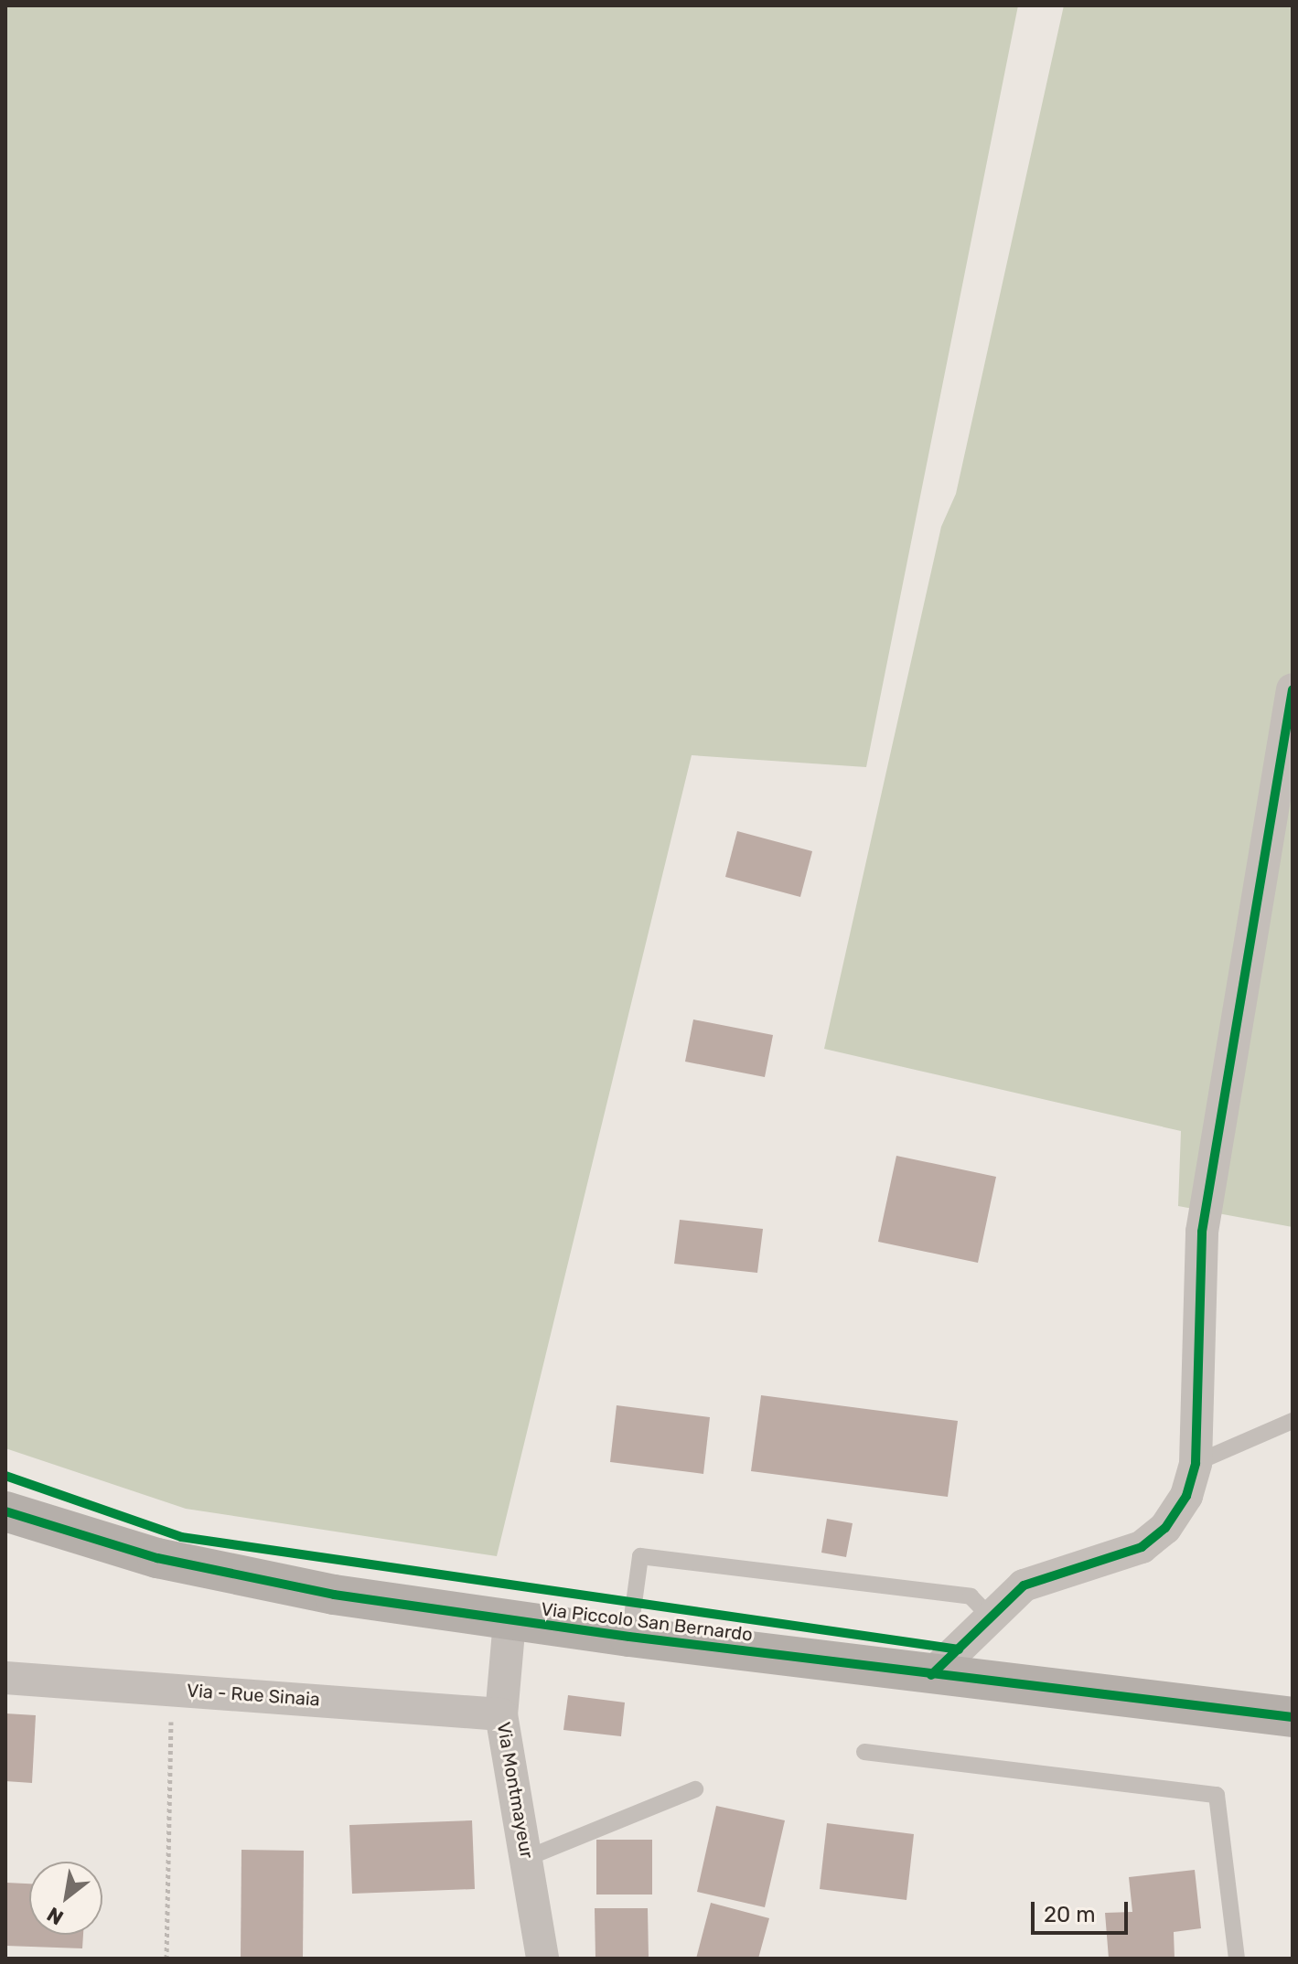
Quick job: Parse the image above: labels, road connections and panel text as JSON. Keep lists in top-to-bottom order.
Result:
{
  "streets": {
    "street": ["Via Piccolo San Bernardo", "Via - Rue Sinaia", "Via Montmayeur"]
  },
  "crossings": [
    ["Via Piccolo San Bernardo", "Via Montmayeur"],
    ["Via - Rue Sinaia", "Via Montmayeur"]
  ],
  "scale_bar": "20 m",
  "north": "bottom left"
}
